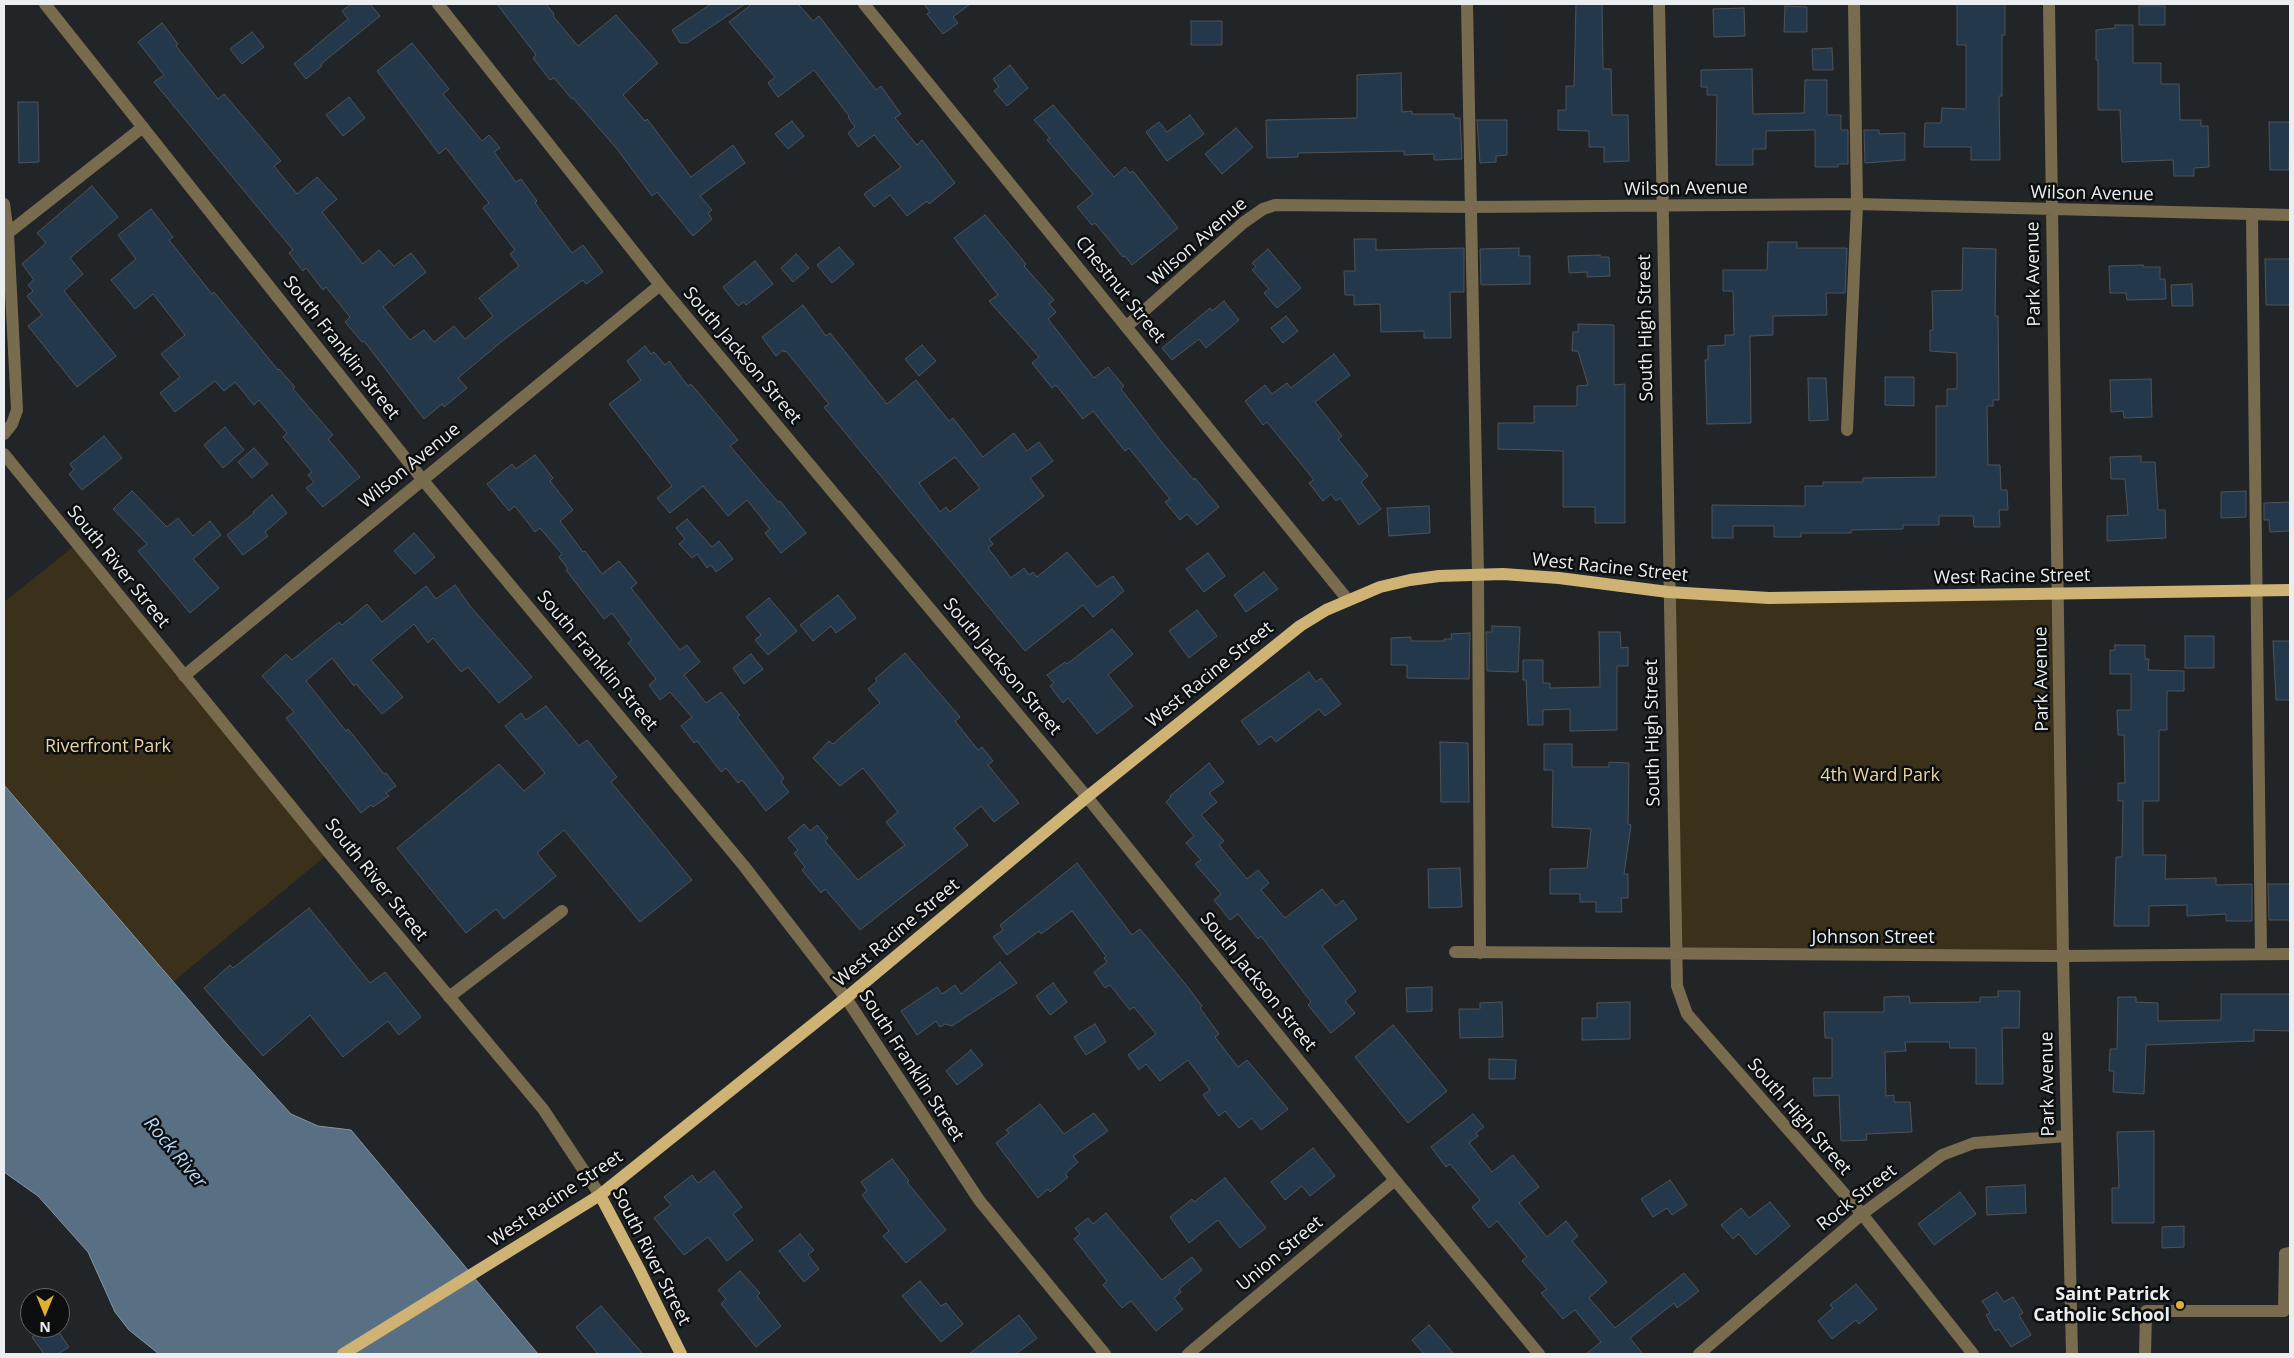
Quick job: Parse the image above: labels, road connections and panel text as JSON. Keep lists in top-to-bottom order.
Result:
{
  "streets": {
    "main road": ["South River Street", "West Racine Street"],
    "street": [
      "Wilson Avenue",
      "Park Avenue",
      "Chestnut Street",
      "South High Street",
      "South Franklin Street",
      "South Jackson Street",
      "Johnson Street",
      "Rock Street",
      "Union Street"
    ]
  },
  "crossings": [
    ["Wilson Avenue", "Park Avenue"],
    ["Wilson Avenue", "Chestnut Street"],
    ["Wilson Avenue", "South High Street"],
    ["Wilson Avenue", "South Franklin Street"],
    ["Wilson Avenue", "South Jackson Street"],
    ["Wilson Avenue", "South River Street"],
    ["Park Avenue", "West Racine Street"],
    ["Park Avenue", "Johnson Street"],
    ["Park Avenue", "Rock Street"],
    ["Chestnut Street", "West Racine Street"],
    ["South High Street", "West Racine Street"],
    ["South High Street", "Johnson Street"],
    ["South High Street", "Rock Street"],
    ["South Franklin Street", "West Racine Street"],
    ["South Jackson Street", "West Racine Street"],
    ["South Jackson Street", "Union Street"],
    ["South River Street", "West Racine Street"]
  ],
  "water": ["Rock River"],
  "parks": ["Riverfront Park", "4th Ward Park"],
  "places": ["Saint Patrick Catholic School"],
  "north": "bottom"
}
